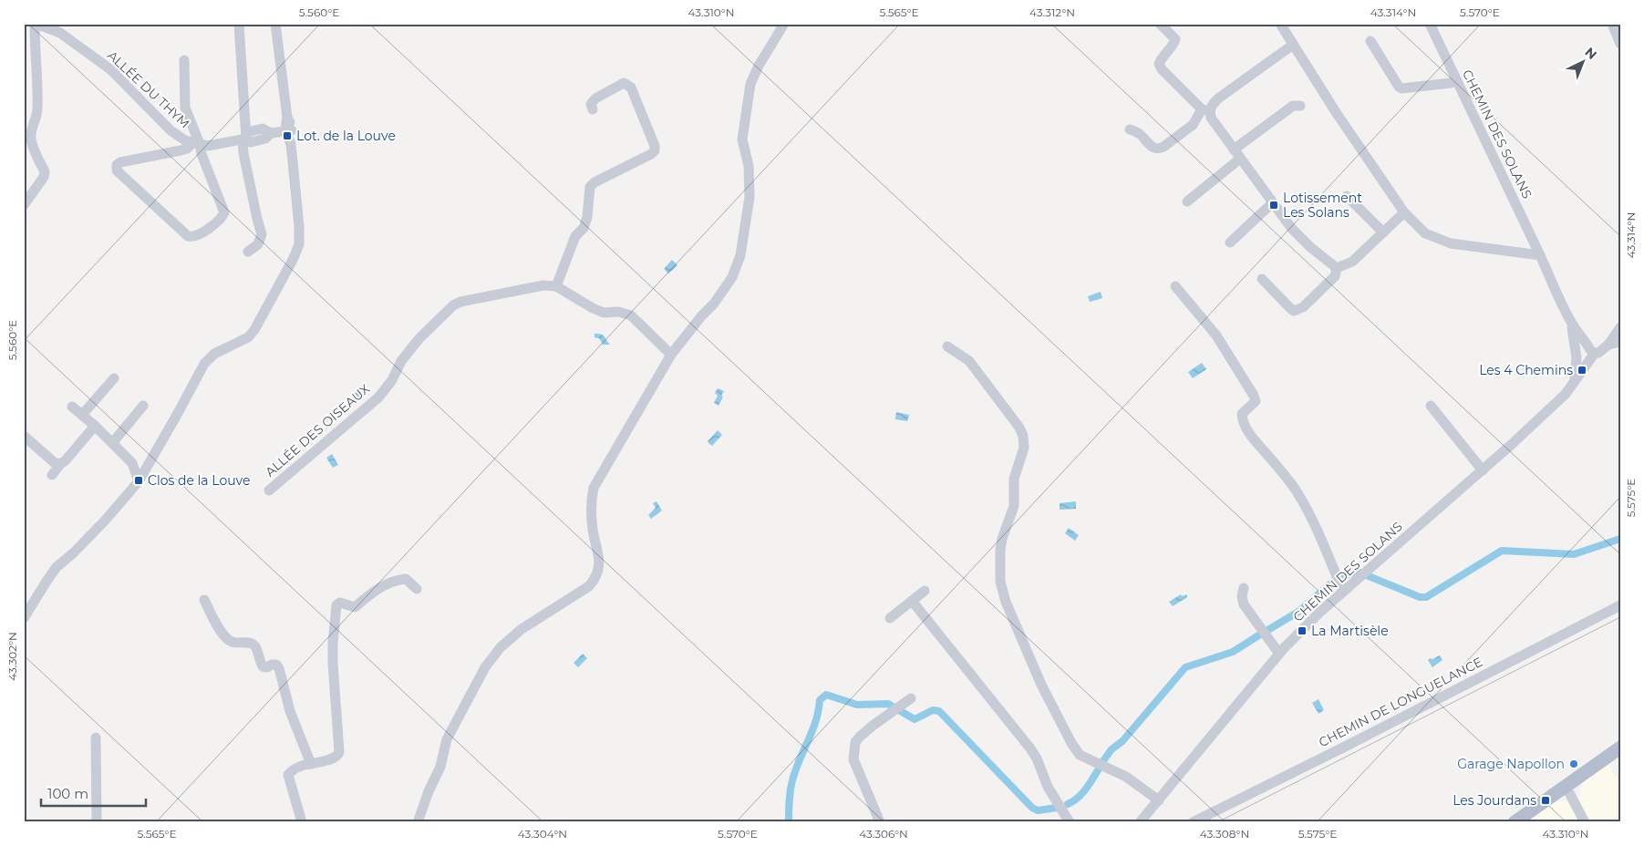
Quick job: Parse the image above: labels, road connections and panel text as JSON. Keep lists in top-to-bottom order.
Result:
{
  "streets": {
    "street": [
      "ALLÉE DU THYM",
      "CHEMIN DES SOLANS",
      "ALLÉE DES OISEAUX",
      "CHEMIN DE LONGUELANCE"
    ]
  },
  "places": {
    "transit": [
      "Lot. de la Louve",
      "Lotissement Les Solans",
      "Les 4 Chemins",
      "Clos de la Louve",
      "La Martisèle",
      "Les Jourdans"
    ],
    "other": ["Garage Napollon"]
  },
  "scale_bar": "100 m",
  "north": "top right",
  "coordinates": [
    "5.560°E",
    "43.310°N",
    "5.565°E",
    "43.312°N",
    "43.314°N",
    "5.570°E",
    "5.575°E",
    "43.302°N",
    "43.304°N",
    "43.306°N",
    "43.308°N"
  ]
}
